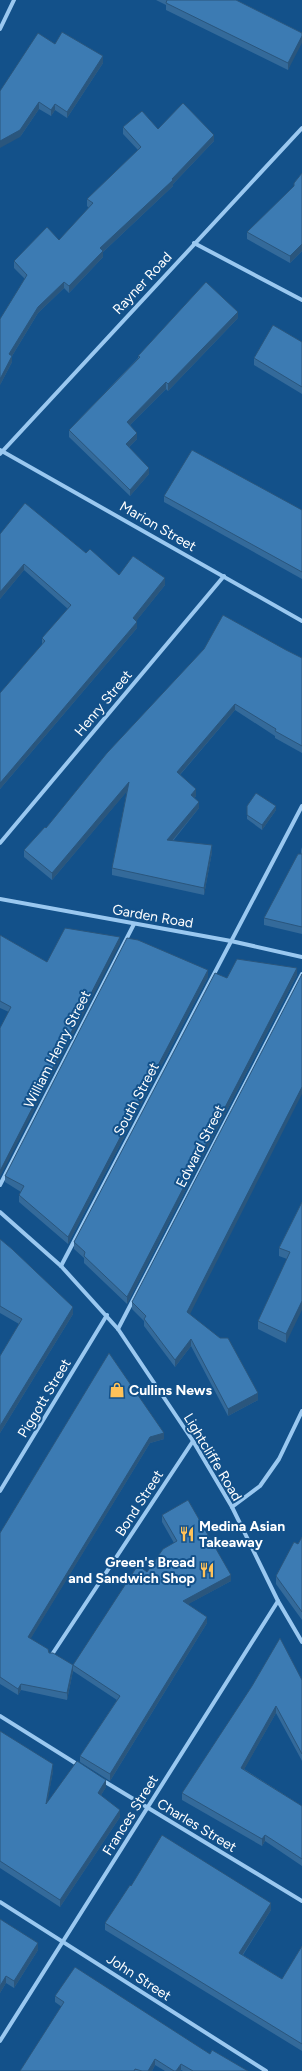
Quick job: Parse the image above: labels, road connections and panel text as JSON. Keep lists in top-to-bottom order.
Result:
{
  "streets": {
    "street": [
      "Rayner Road",
      "Marion Street",
      "Henry Street",
      "Garden Road",
      "William Henry Street",
      "South Street",
      "Edward Street",
      "Piggott Street",
      "Lightcliffe Road",
      "Bond Street",
      "Frances Street",
      "Charles Street",
      "John Street"
    ]
  },
  "crossings": [
    ["Rayner Road", "Marion Street"],
    ["Marion Street", "Henry Street"],
    ["Garden Road", "William Henry Street"],
    ["Garden Road", "South Street"],
    ["South Street", "Lightcliffe Road"],
    ["Edward Street", "Lightcliffe Road"],
    ["Piggott Street", "Lightcliffe Road"],
    ["Lightcliffe Road", "Bond Street"],
    ["Lightcliffe Road", "Frances Street"],
    ["Frances Street", "Charles Street"],
    ["Frances Street", "John Street"]
  ],
  "places": {
    "shop": ["Cullins News"],
    "restaurant": ["Medina Asian Takeaway", "Green's Bread and Sandwich Shop"]
  }
}
